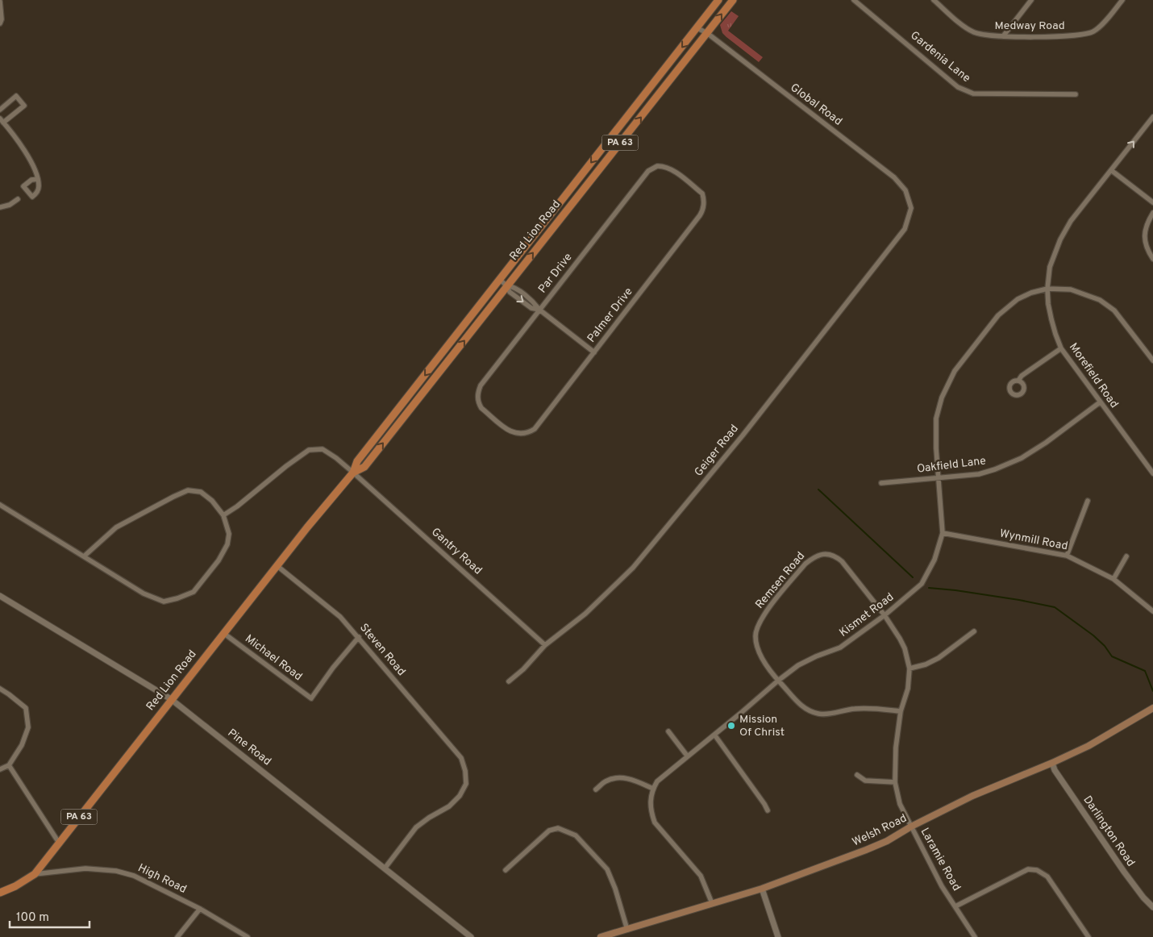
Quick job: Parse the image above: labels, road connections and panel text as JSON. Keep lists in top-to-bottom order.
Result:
{
  "streets": {
    "main road": ["PA 63", "Red Lion Road", "Welsh Road"],
    "street": [
      "Medway Road",
      "Gardenia Lane",
      "Global Road",
      "Par Drive",
      "Palmer Drive",
      "Morefield Road",
      "Geiger Road",
      "Oakfield Lane",
      "Wynmill Road",
      "Gantry Road",
      "Remsen Road",
      "Kismet Road",
      "Steven Road",
      "Michael Road",
      "Pine Road",
      "Darlington Road",
      "Laramie Road",
      "High Road"
    ]
  },
  "crossings": [
    ["Global Road", "Red Lion Road"],
    ["Global Road", "Geiger Road"],
    ["Red Lion Road", "Gantry Road"],
    ["Red Lion Road", "Steven Road"],
    ["Red Lion Road", "Michael Road"],
    ["Red Lion Road", "Pine Road"],
    ["Red Lion Road", "High Road"],
    ["Par Drive", "Palmer Drive"],
    ["Morefield Road", "Oakfield Lane"],
    ["Morefield Road", "Kismet Road"],
    ["Geiger Road", "Gantry Road"],
    ["Oakfield Lane", "Kismet Road"],
    ["Wynmill Road", "Kismet Road"],
    ["Remsen Road", "Kismet Road"],
    ["Remsen Road", "Laramie Road"],
    ["Kismet Road", "Laramie Road"],
    ["Steven Road", "Michael Road"],
    ["Steven Road", "Pine Road"],
    ["Welsh Road", "Darlington Road"],
    ["Welsh Road", "Laramie Road"]
  ],
  "places": ["Mission Of Christ"],
  "scale_bar": "100 m"
}
